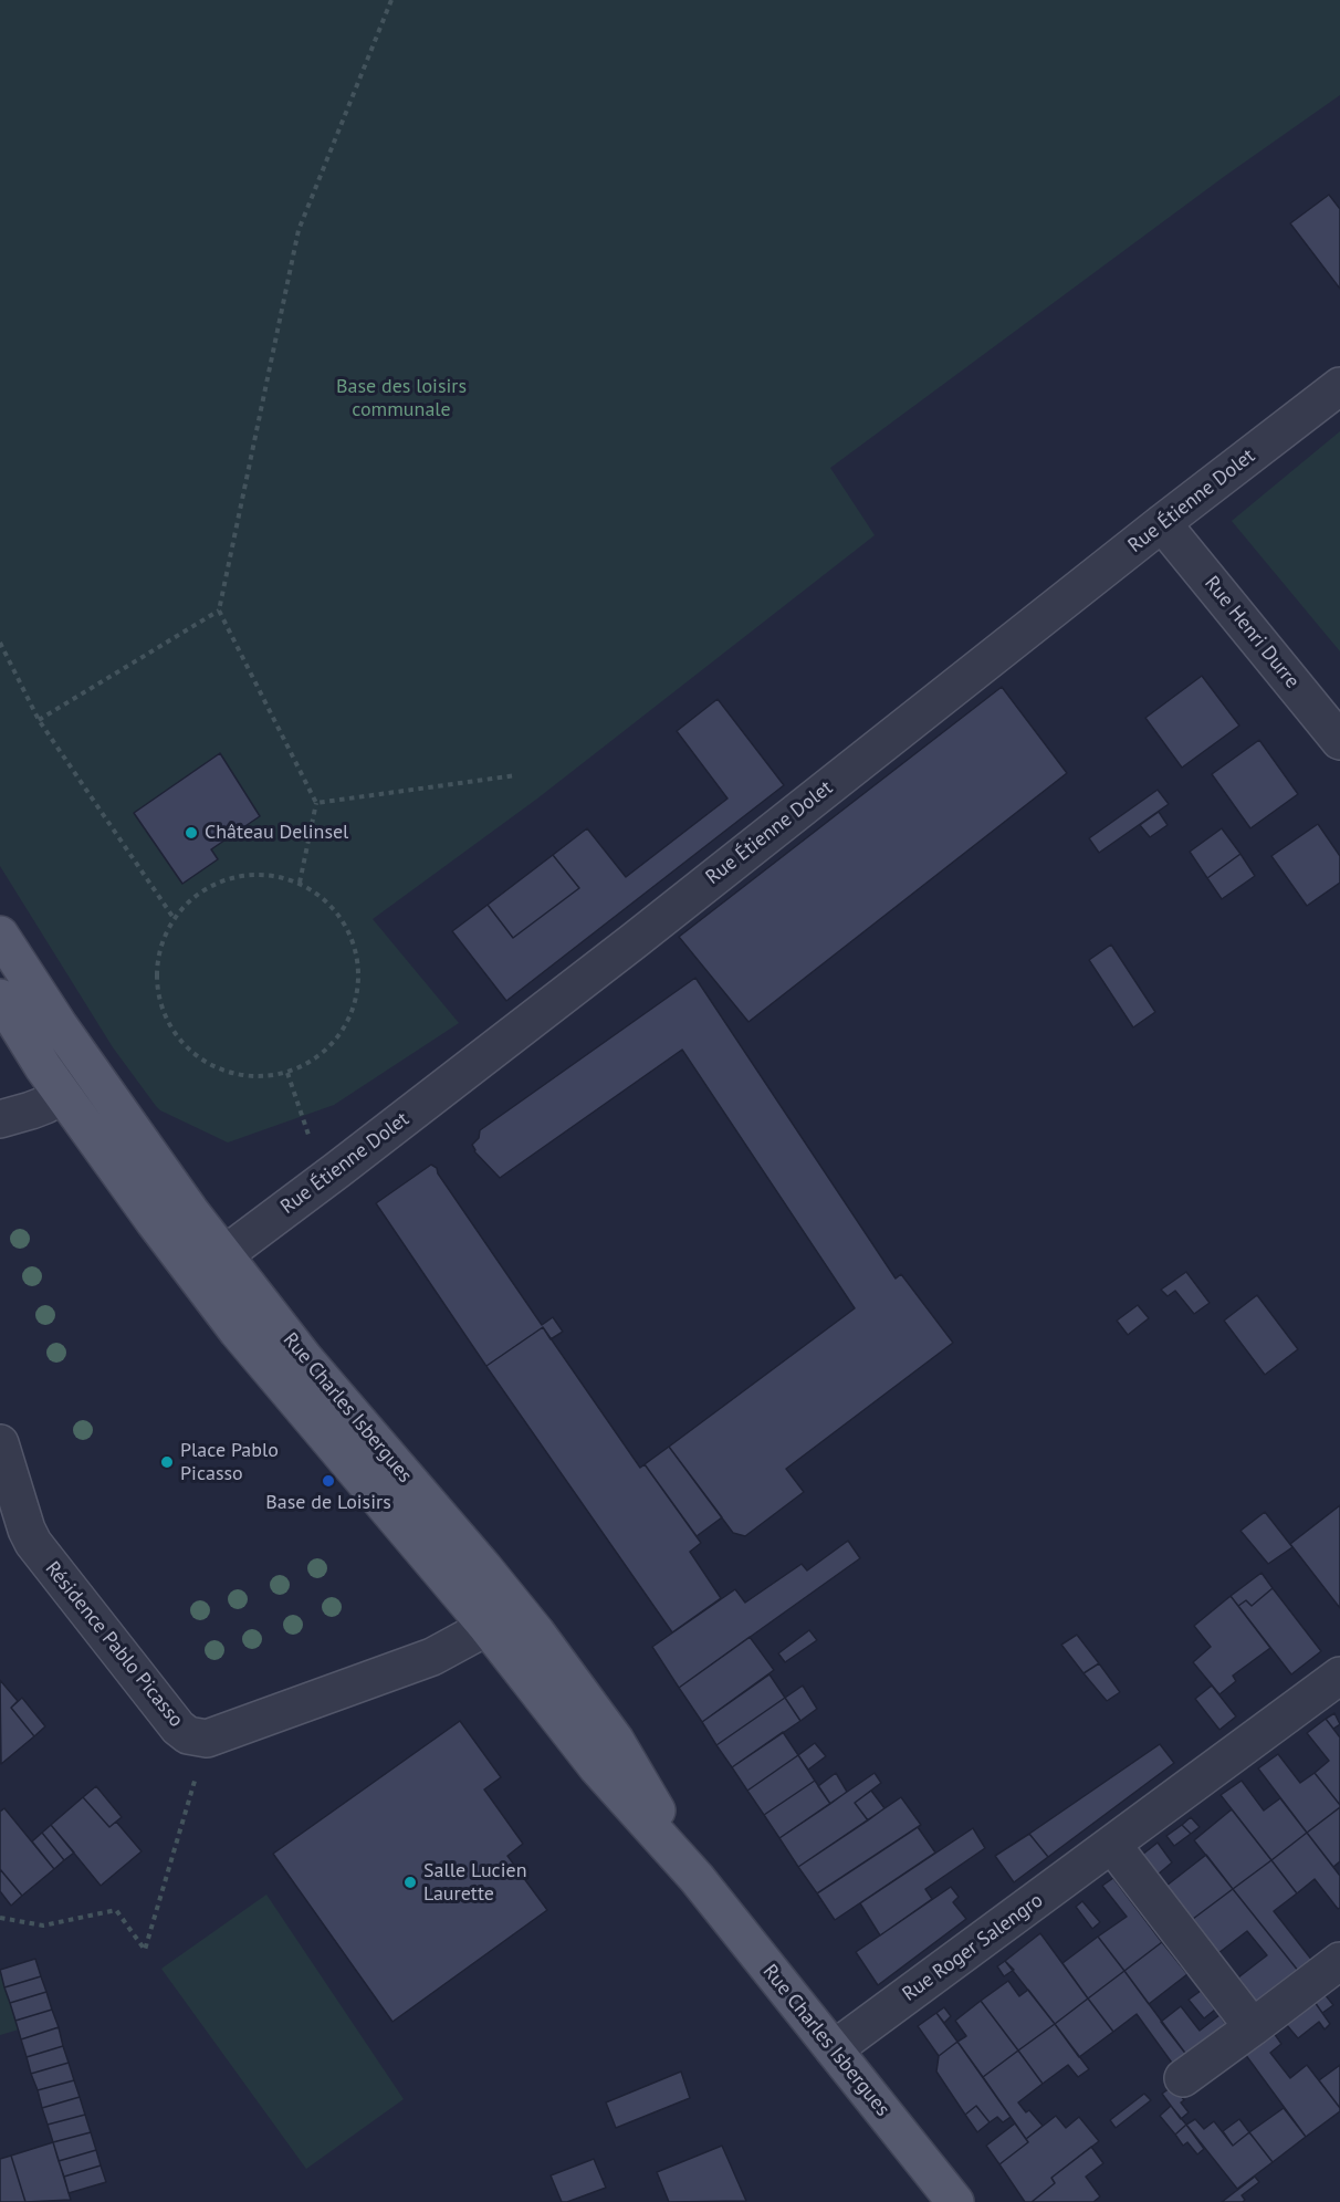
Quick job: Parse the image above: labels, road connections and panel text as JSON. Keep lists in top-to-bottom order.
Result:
{
  "streets": {
    "main road": ["Rue Charles Isbergues"],
    "street": [
      "Rue Étienne Dolet",
      "Rue Henri Durre",
      "Résidence Pablo Picasso",
      "Rue Roger Salengro"
    ]
  },
  "crossings": [
    ["Rue Étienne Dolet", "Rue Henri Durre"],
    ["Rue Étienne Dolet", "Rue Charles Isbergues"],
    ["Rue Charles Isbergues", "Résidence Pablo Picasso"],
    ["Rue Charles Isbergues", "Rue Roger Salengro"]
  ],
  "parks": ["Base des loisirs communale"],
  "places": [
    "Château Delinsel",
    "Place Pablo Picasso",
    "Base de Loisirs",
    "Salle Lucien Laurette"
  ]
}
